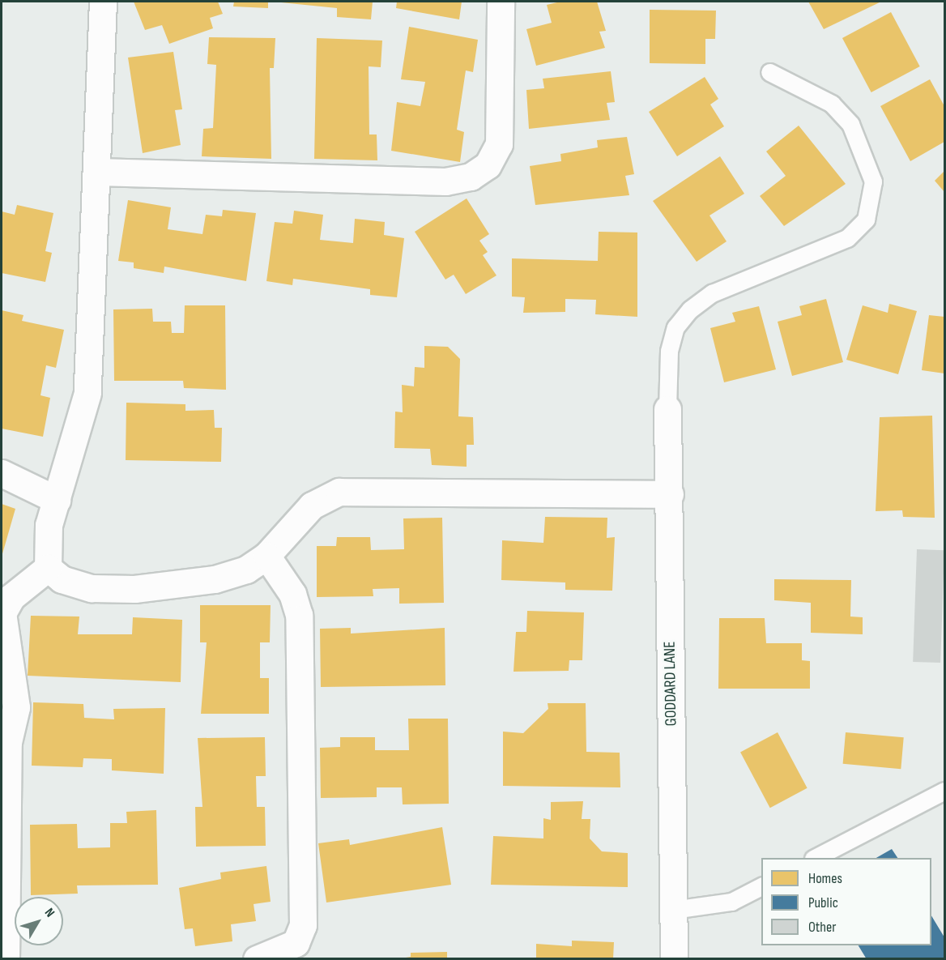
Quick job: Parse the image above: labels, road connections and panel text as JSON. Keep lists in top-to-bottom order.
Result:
{
  "streets": {
    "street": ["GODDARD LANE"]
  },
  "legend": ["Homes", "Public", "Other"],
  "north": "top right"
}
